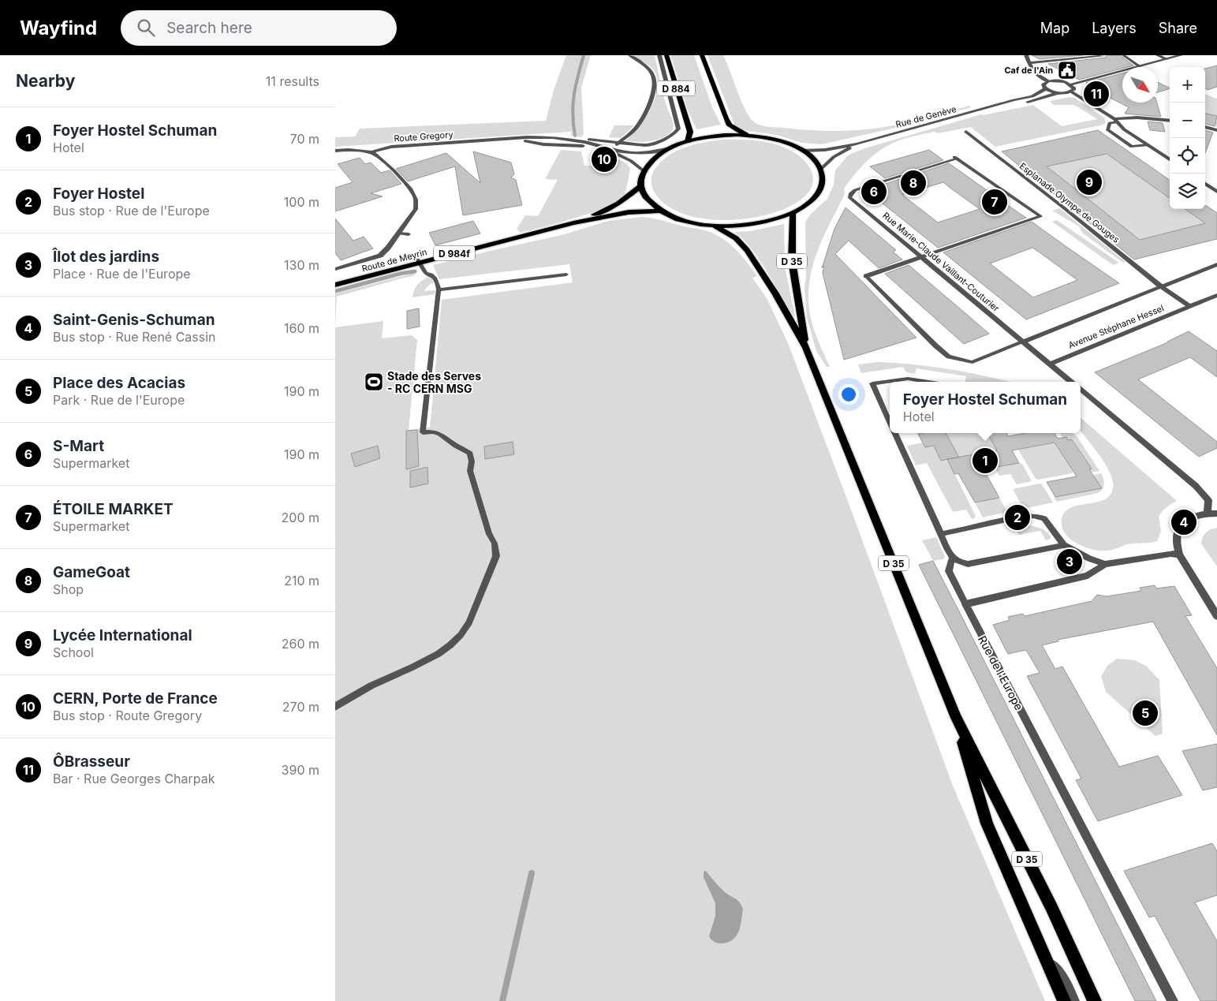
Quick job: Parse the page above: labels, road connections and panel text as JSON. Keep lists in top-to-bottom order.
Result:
{
  "streets": {
    "highway": ["D 884"],
    "main road": ["D 984f", "Route de Meyrin", "D 35"],
    "street": [
      "Rue de Genève",
      "Route Gregory",
      "Esplanade Olympe de Gouges",
      "Rue Marie-Claude Vaillant-Couturier",
      "Avenue Stéphane Hessel",
      "Rue de l'Europe"
    ]
  },
  "crossings": [
    ["Esplanade Olympe de Gouges", "Avenue Stéphane Hessel"],
    ["Rue Marie-Claude Vaillant-Couturier", "Avenue Stéphane Hessel"]
  ],
  "places": {
    "public building": ["Caf de l'Ain"],
    "sports": ["Stade des Serves - RC CERN MSG"]
  },
  "north": "bottom right",
  "page": {
    "header": "Wayfind",
    "search": "Search here",
    "nav": ["Map", "Layers", "Share"],
    "heading": ["Nearby", "11 results"],
    "map_buttons": ["+", "−"],
    "pins": [
      "11",
      "10",
      "9",
      "8",
      "6",
      "7",
      "1",
      "2",
      "4",
      "3",
      "5"
    ],
    "list": [
      {
        "mark": "1",
        "name": "Foyer Hostel Schuman",
        "note": "Hotel",
        "value": "70 m"
      },
      {
        "mark": "2",
        "name": "Foyer Hostel",
        "note": "Bus stop · Rue de l'Europe",
        "value": "100 m"
      },
      {
        "mark": "3",
        "name": "Îlot des jardins",
        "note": "Place · Rue de l'Europe",
        "value": "130 m"
      },
      {
        "mark": "4",
        "name": "Saint-Genis-Schuman",
        "note": "Bus stop · Rue René Cassin",
        "value": "160 m"
      },
      {
        "mark": "5",
        "name": "Place des Acacias",
        "note": "Park · Rue de l'Europe",
        "value": "190 m"
      },
      {
        "mark": "6",
        "name": "S-Mart",
        "note": "Supermarket",
        "value": "190 m"
      },
      {
        "mark": "7",
        "name": "ÉTOILE MARKET",
        "note": "Supermarket",
        "value": "200 m"
      },
      {
        "mark": "8",
        "name": "GameGoat",
        "note": "Shop",
        "value": "210 m"
      },
      {
        "mark": "9",
        "name": "Lycée International",
        "note": "School",
        "value": "260 m"
      },
      {
        "mark": "10",
        "name": "CERN, Porte de France",
        "note": "Bus stop · Route Gregory",
        "value": "270 m"
      },
      {
        "mark": "11",
        "name": "ÔBrasseur",
        "note": "Bar · Rue Georges Charpak",
        "value": "390 m"
      }
    ],
    "popup": ["Foyer Hostel Schuman", "Hotel"]
  }
}
